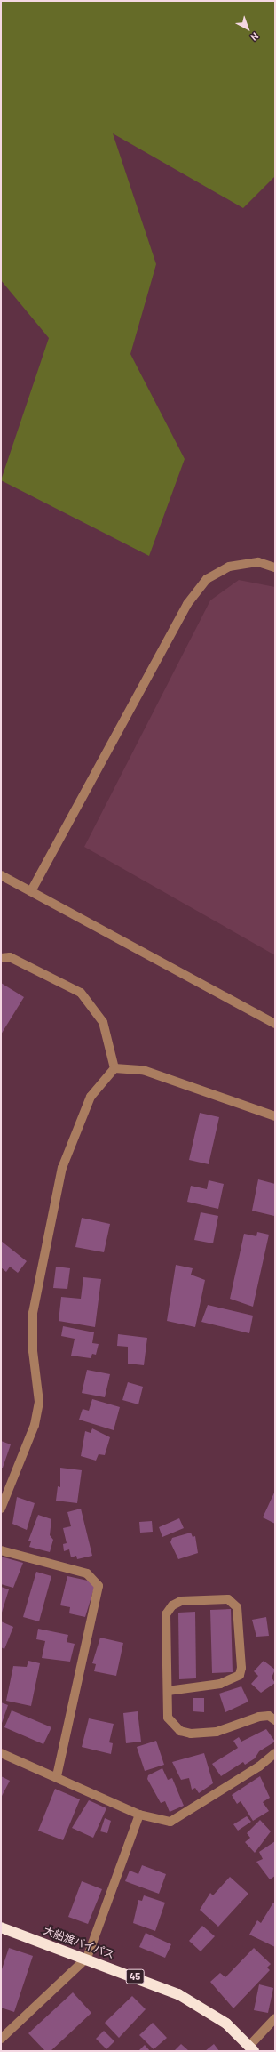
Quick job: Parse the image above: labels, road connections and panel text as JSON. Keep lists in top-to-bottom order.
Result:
{
  "streets": {
    "highway": ["大船渡バイパス", "45"]
  },
  "north": "bottom right"
}
